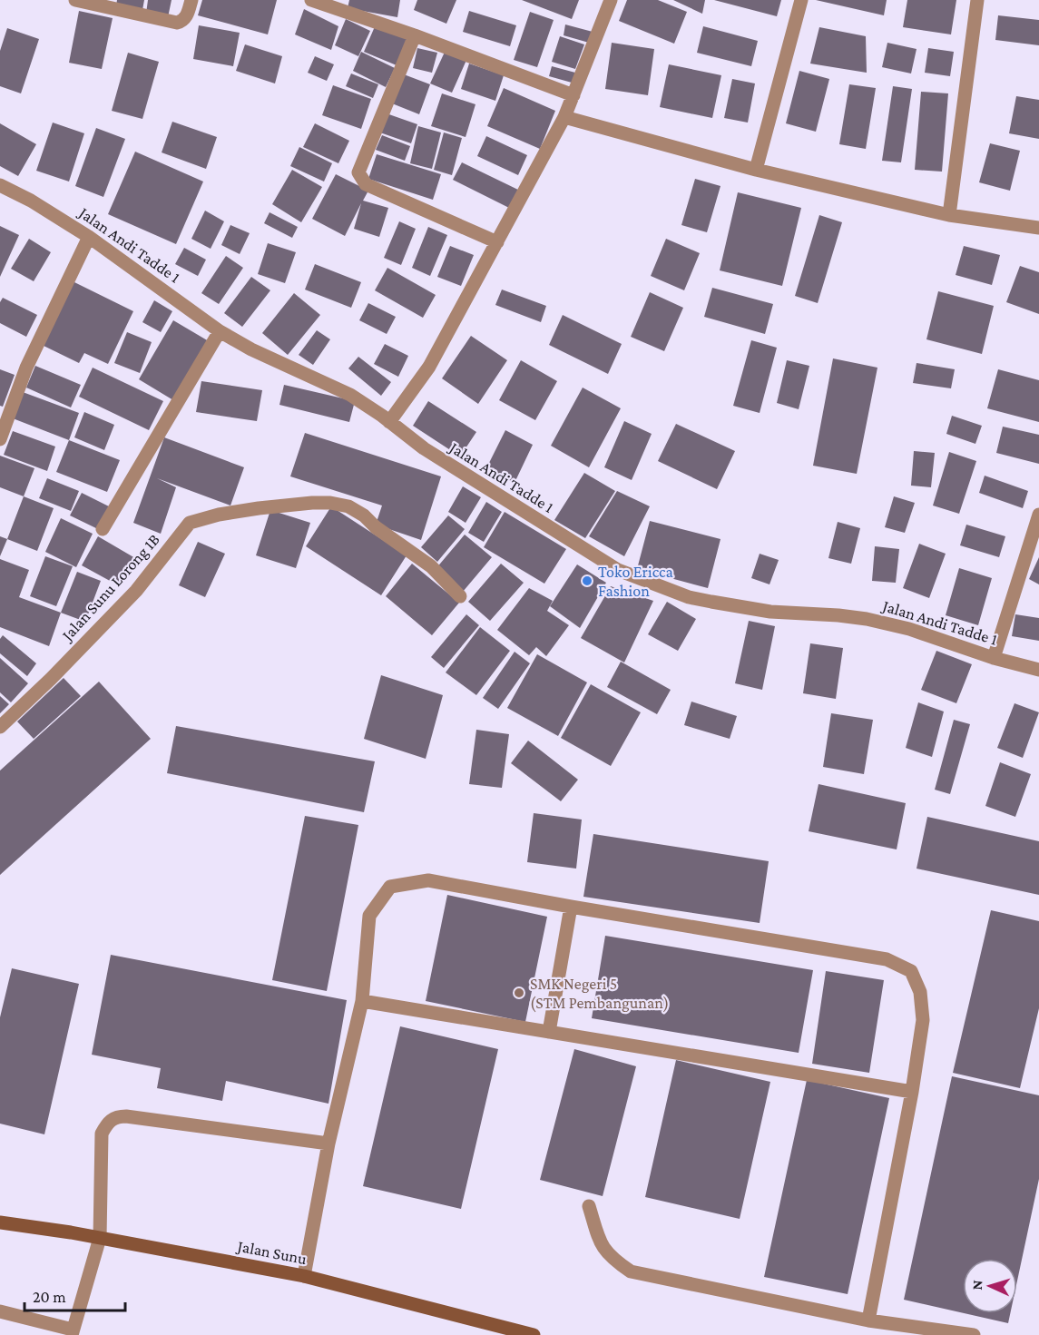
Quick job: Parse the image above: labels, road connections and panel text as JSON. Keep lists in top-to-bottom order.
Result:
{
  "streets": {
    "main road": ["Jalan Sunu"],
    "street": ["Jalan Andi Tadde 1", "Jalan Sunu Lorong 1B"]
  },
  "places": ["Toko Ericca Fashion", "SMK Negeri 5 (STM Pembangunan)"],
  "scale_bar": "20 m",
  "north": "left"
}
